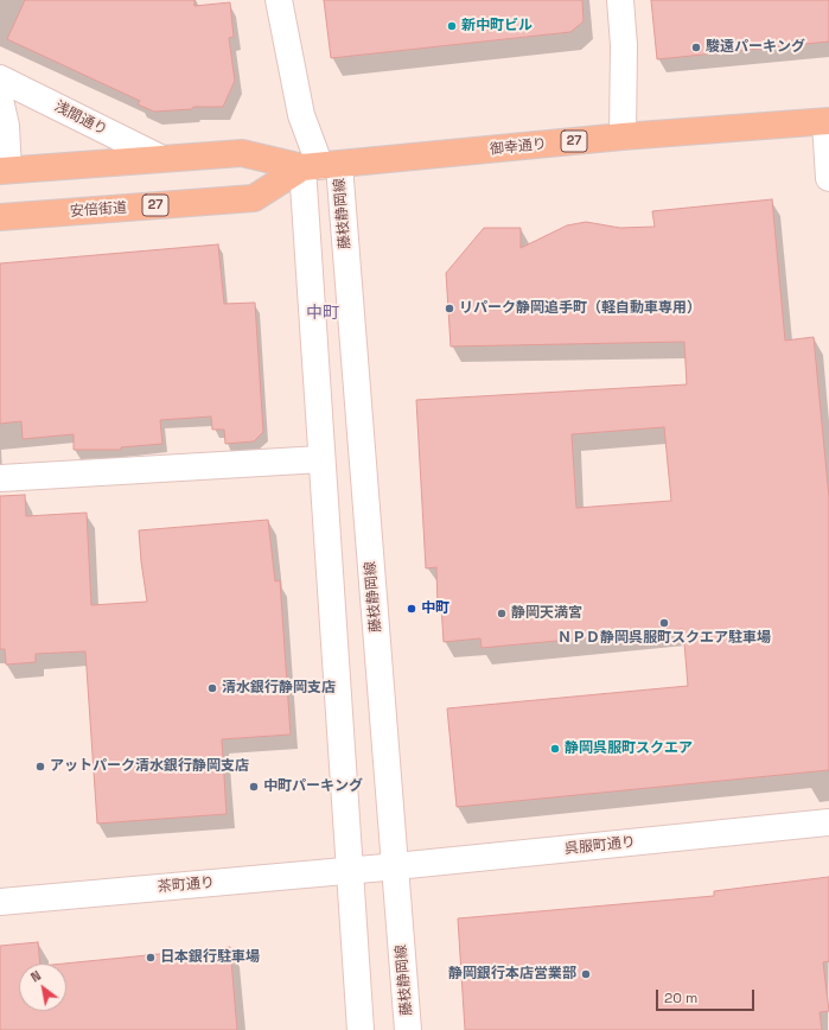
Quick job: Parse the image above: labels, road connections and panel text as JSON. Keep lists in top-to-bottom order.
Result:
{
  "streets": {
    "main road": ["27", "御幸通り", "安倍街道"],
    "street": [
      "浅間通り",
      "藤枝静岡線",
      "呉服町通り",
      "茶町通り"
    ]
  },
  "crossings": [
    ["浅間通り", "27"],
    ["27", "御幸通り"],
    ["27", "安倍街道"],
    ["27", "藤枝静岡線"],
    ["御幸通り", "安倍街道"],
    ["御幸通り", "藤枝静岡線"],
    ["安倍街道", "藤枝静岡線"],
    ["藤枝静岡線", "呉服町通り"],
    ["藤枝静岡線", "茶町通り"],
    ["呉服町通り", "茶町通り"]
  ],
  "districts": ["中町"],
  "places": [
    "新中町ビル",
    "駿遠パーキング",
    "リパーク静岡追手町（軽自動車専用）",
    "中町",
    "静岡天満宮",
    "ＮＰＤ静岡呉服町スクエア駐車場",
    "清水銀行静岡支店",
    "静岡呉服町スクエア",
    "アットパーク清水銀行静岡支店",
    "中町パーキング",
    "日本銀行駐車場",
    "静岡銀行本店営業部"
  ],
  "scale_bar": "20 m",
  "north": "top left"
}
